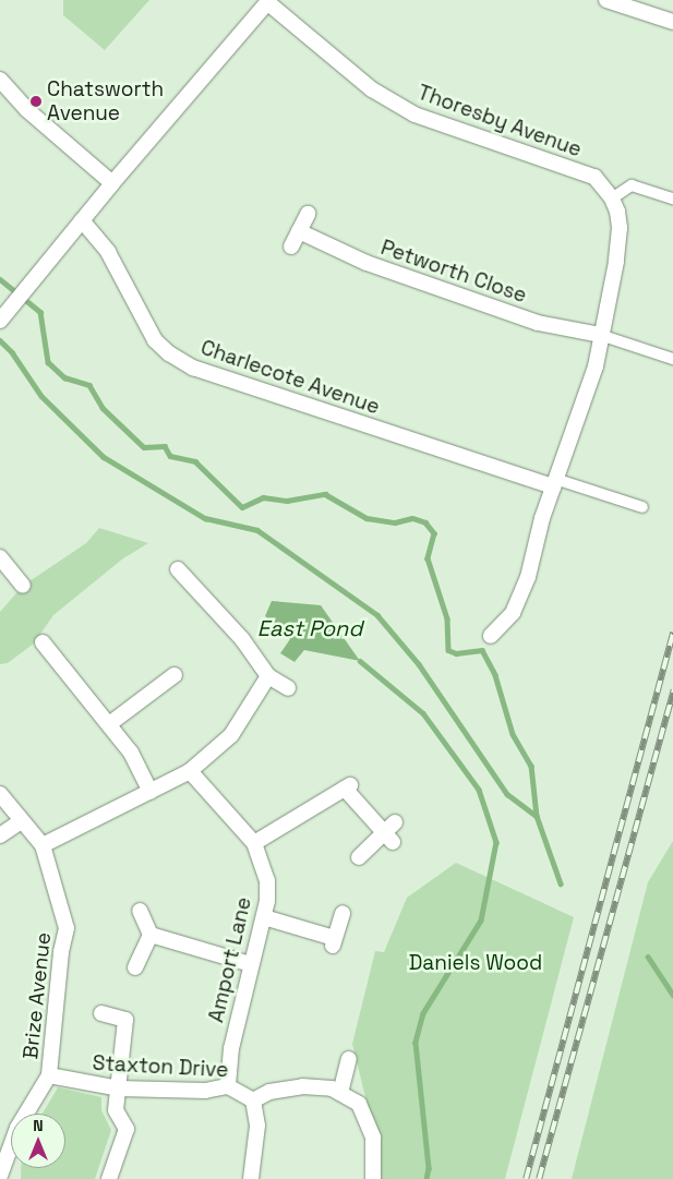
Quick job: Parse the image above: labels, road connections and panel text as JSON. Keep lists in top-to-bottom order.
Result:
{
  "streets": {
    "street": [
      "Thoresby Avenue",
      "Petworth Close",
      "Charlecote Avenue",
      "Amport Lane",
      "Brize Avenue",
      "Staxton Drive"
    ]
  },
  "crossings": [
    ["Thoresby Avenue", "Petworth Close"],
    ["Thoresby Avenue", "Charlecote Avenue"],
    ["Amport Lane", "Staxton Drive"],
    ["Brize Avenue", "Staxton Drive"]
  ],
  "water": ["East Pond"],
  "parks": ["Daniels Wood"],
  "places": ["Chatsworth Avenue"],
  "north": "top"
}
